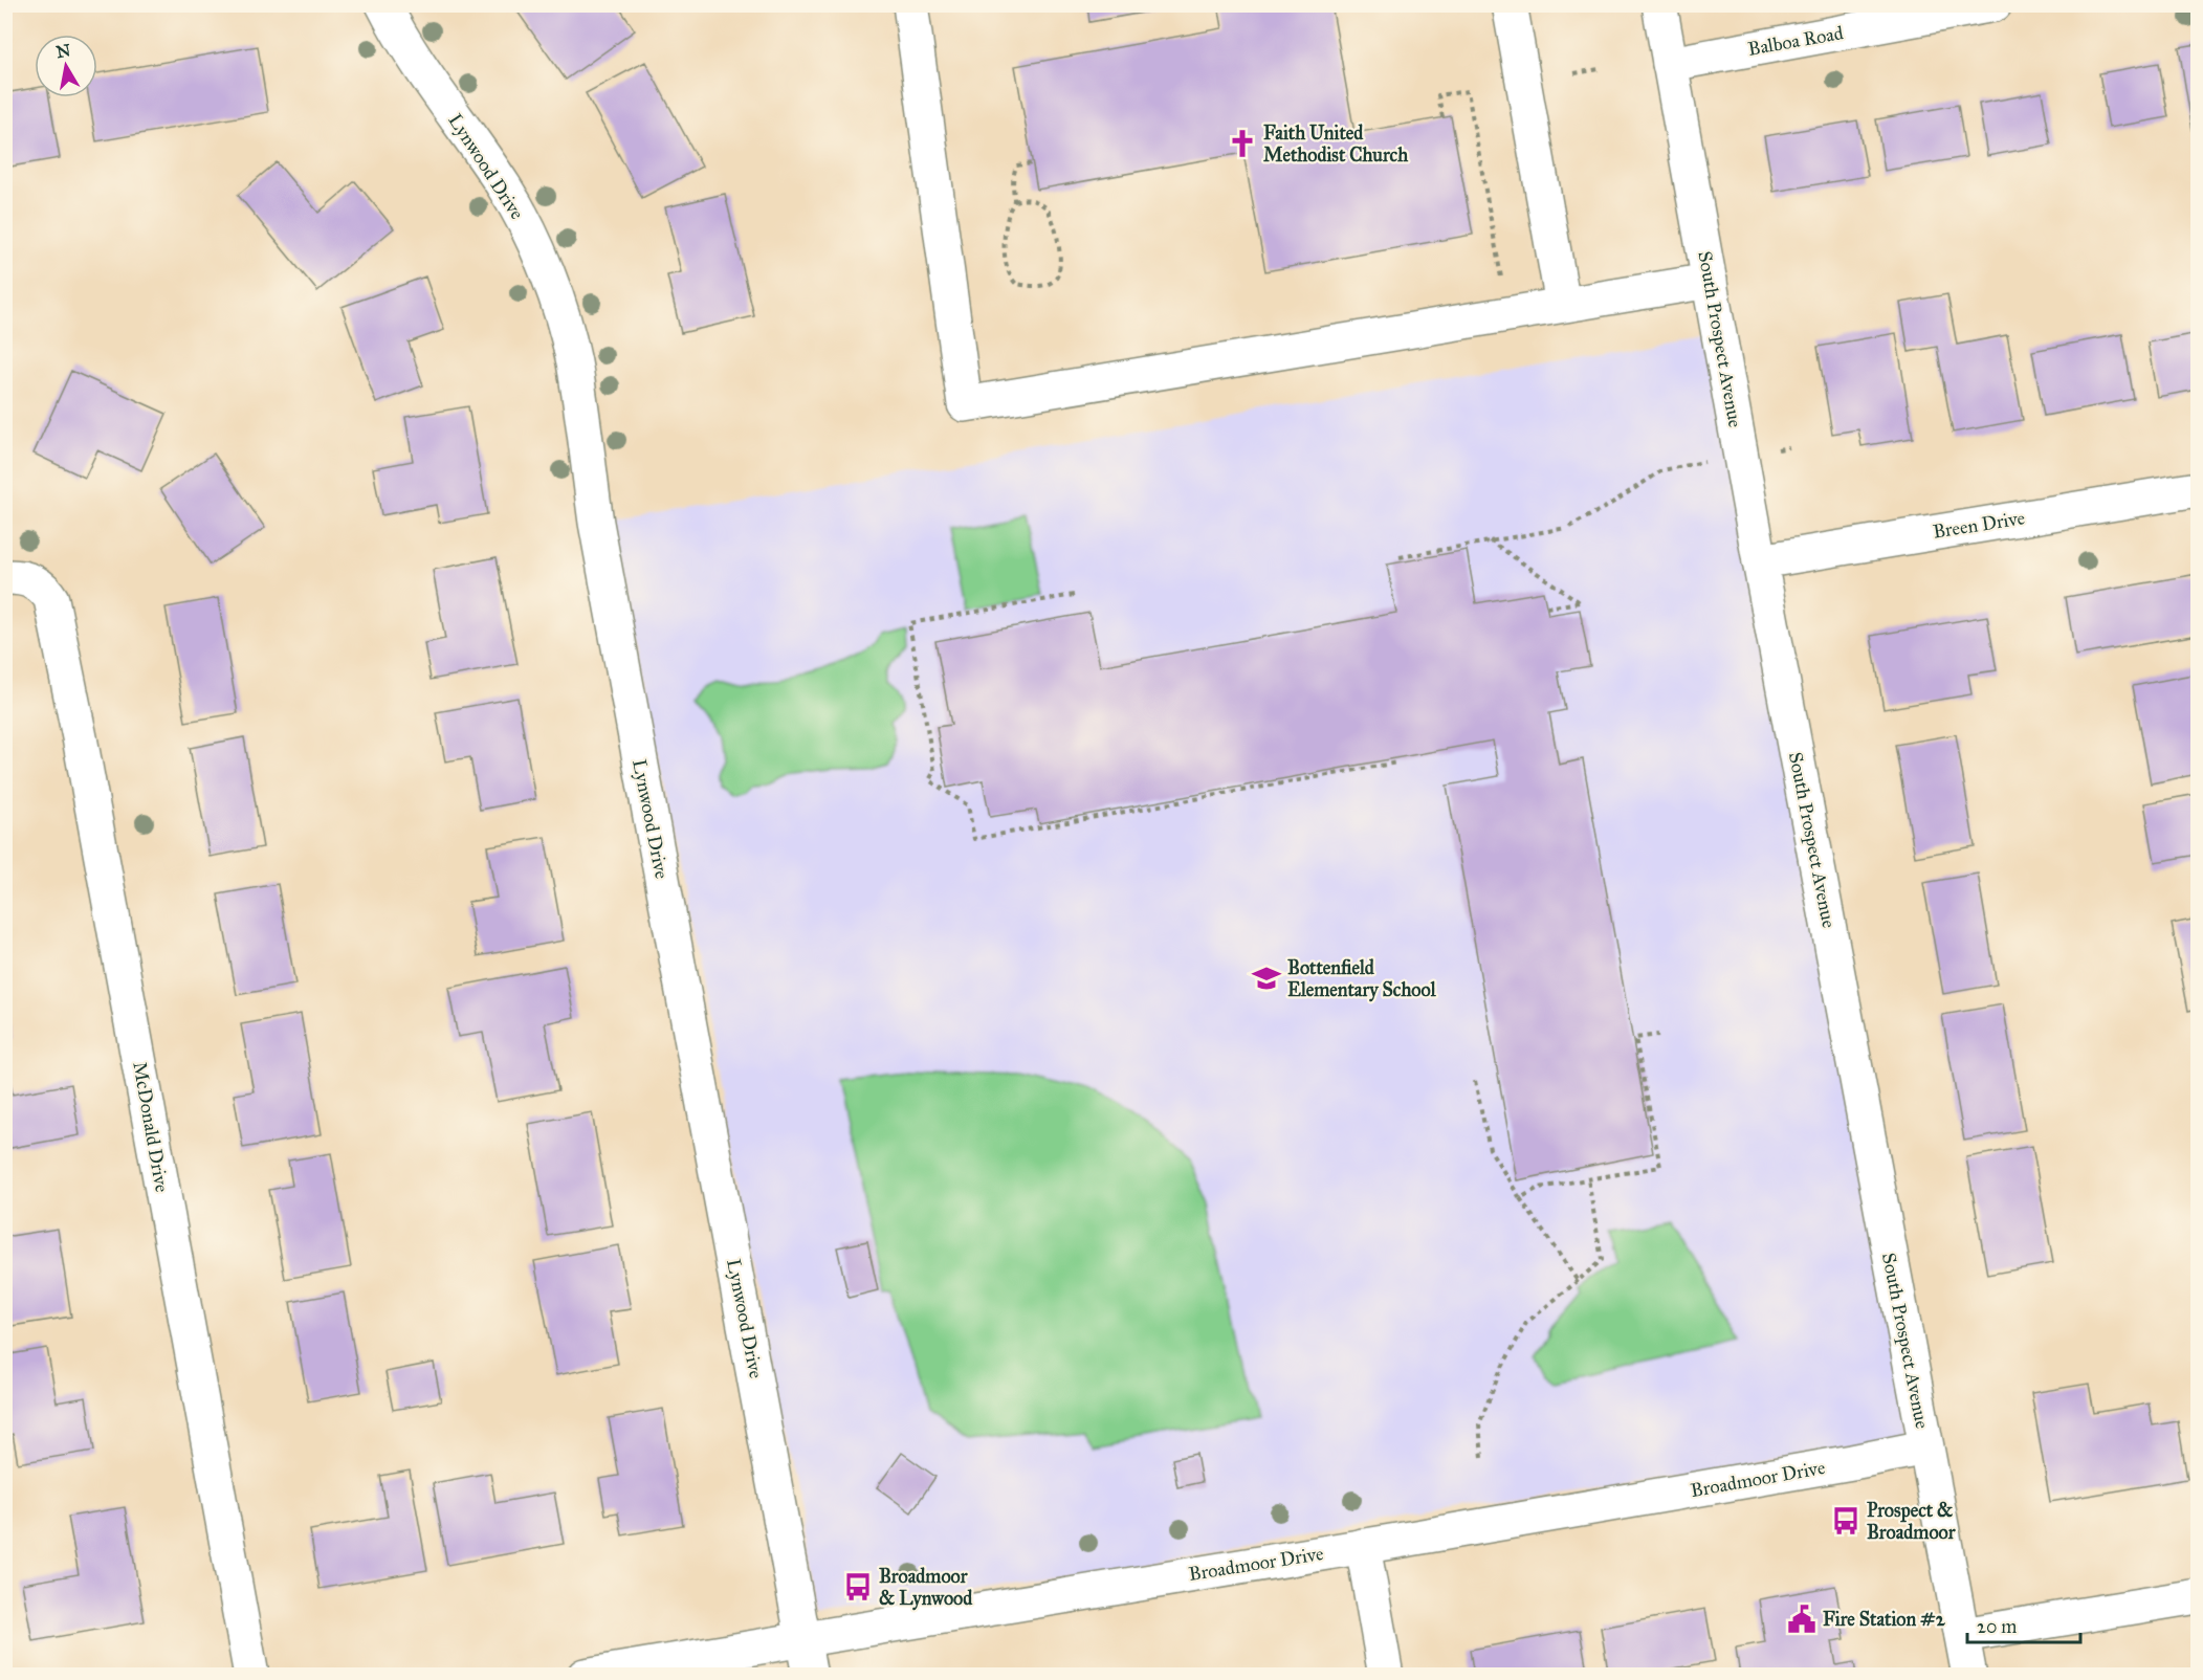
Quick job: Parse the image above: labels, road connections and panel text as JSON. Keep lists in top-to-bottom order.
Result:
{
  "streets": {
    "street": [
      "Balboa Road",
      "Lynwood Drive",
      "South Prospect Avenue",
      "Breen Drive",
      "McDonald Drive",
      "Broadmoor Drive"
    ]
  },
  "crossings": [
    ["Balboa Road", "South Prospect Avenue"],
    ["Lynwood Drive", "Broadmoor Drive"],
    ["South Prospect Avenue", "Breen Drive"],
    ["South Prospect Avenue", "Broadmoor Drive"]
  ],
  "places": {
    "church": ["Faith United Methodist Church"],
    "school or university": ["Bottenfield Elementary School"],
    "bus stop": ["Prospect & Broadmoor", "Broadmoor & Lynwood"],
    "public building": ["Fire Station #2"]
  },
  "scale_bar": "20 m",
  "north": "top"
}
